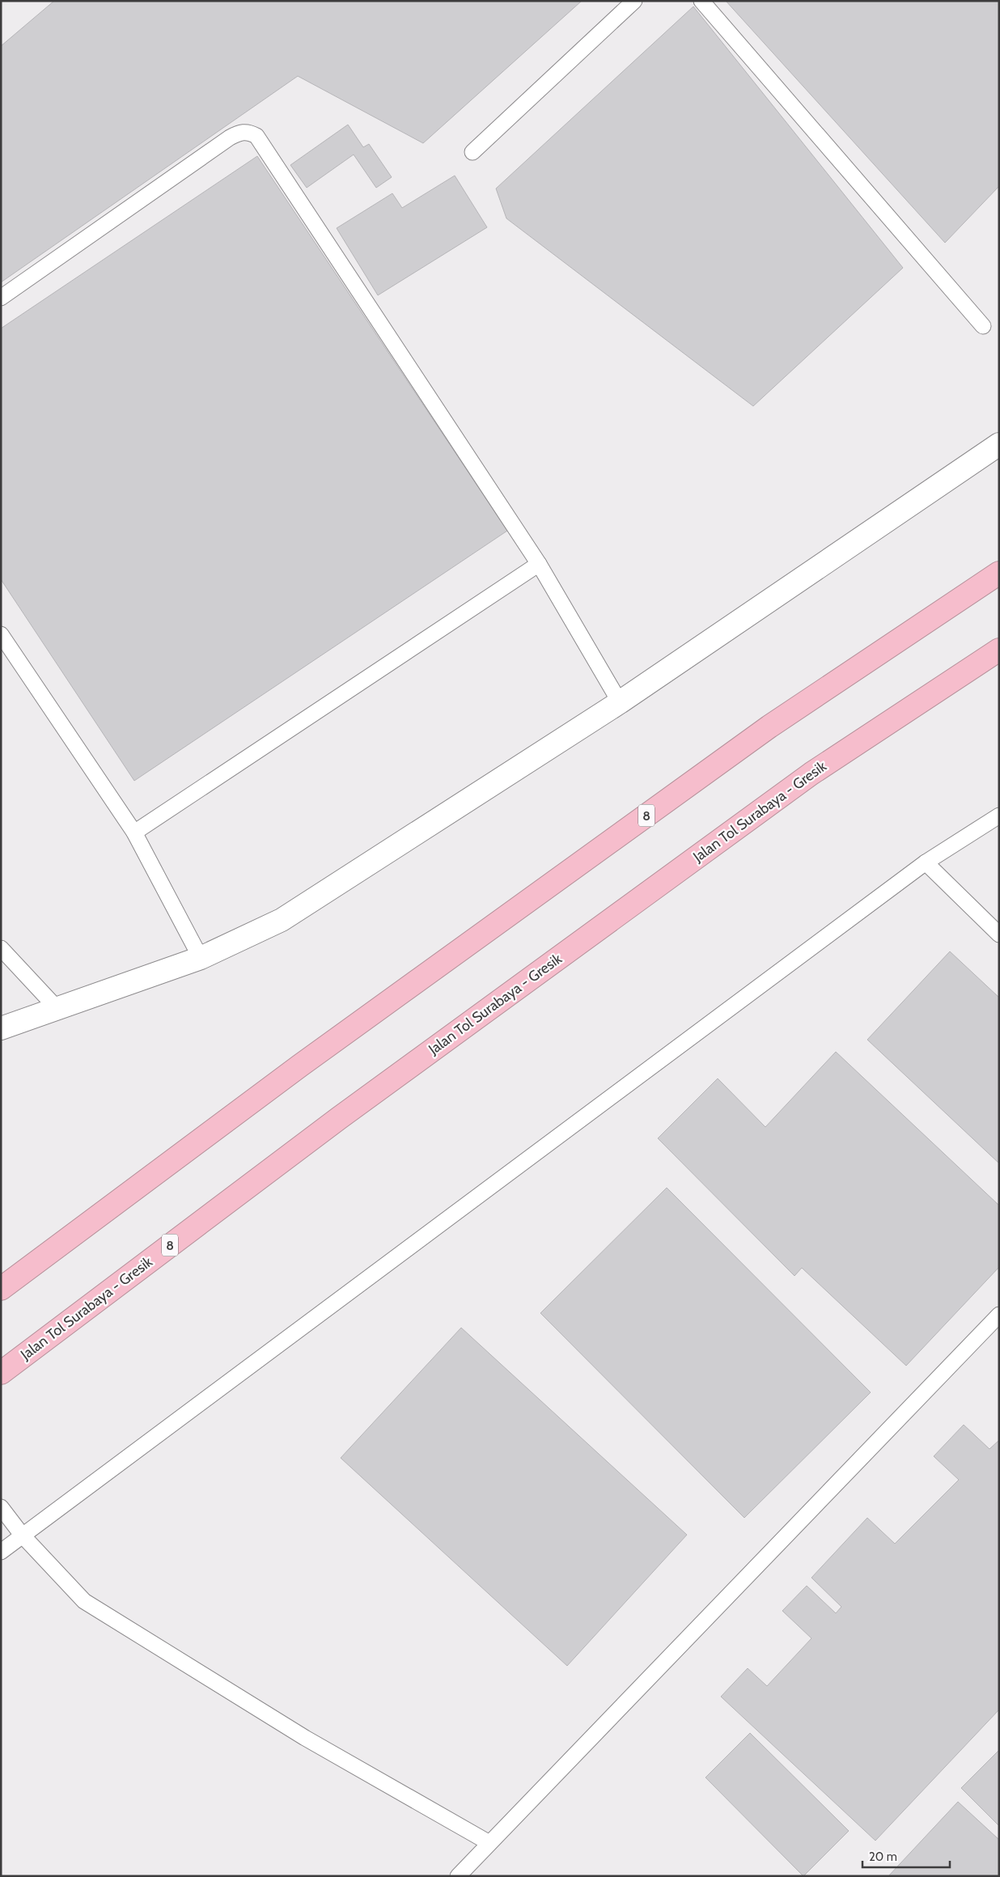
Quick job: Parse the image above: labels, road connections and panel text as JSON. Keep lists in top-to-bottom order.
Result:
{
  "streets": {
    "highway": ["Jalan Tol Surabaya - Gresik", "8"]
  },
  "scale_bar": "20 m"
}
